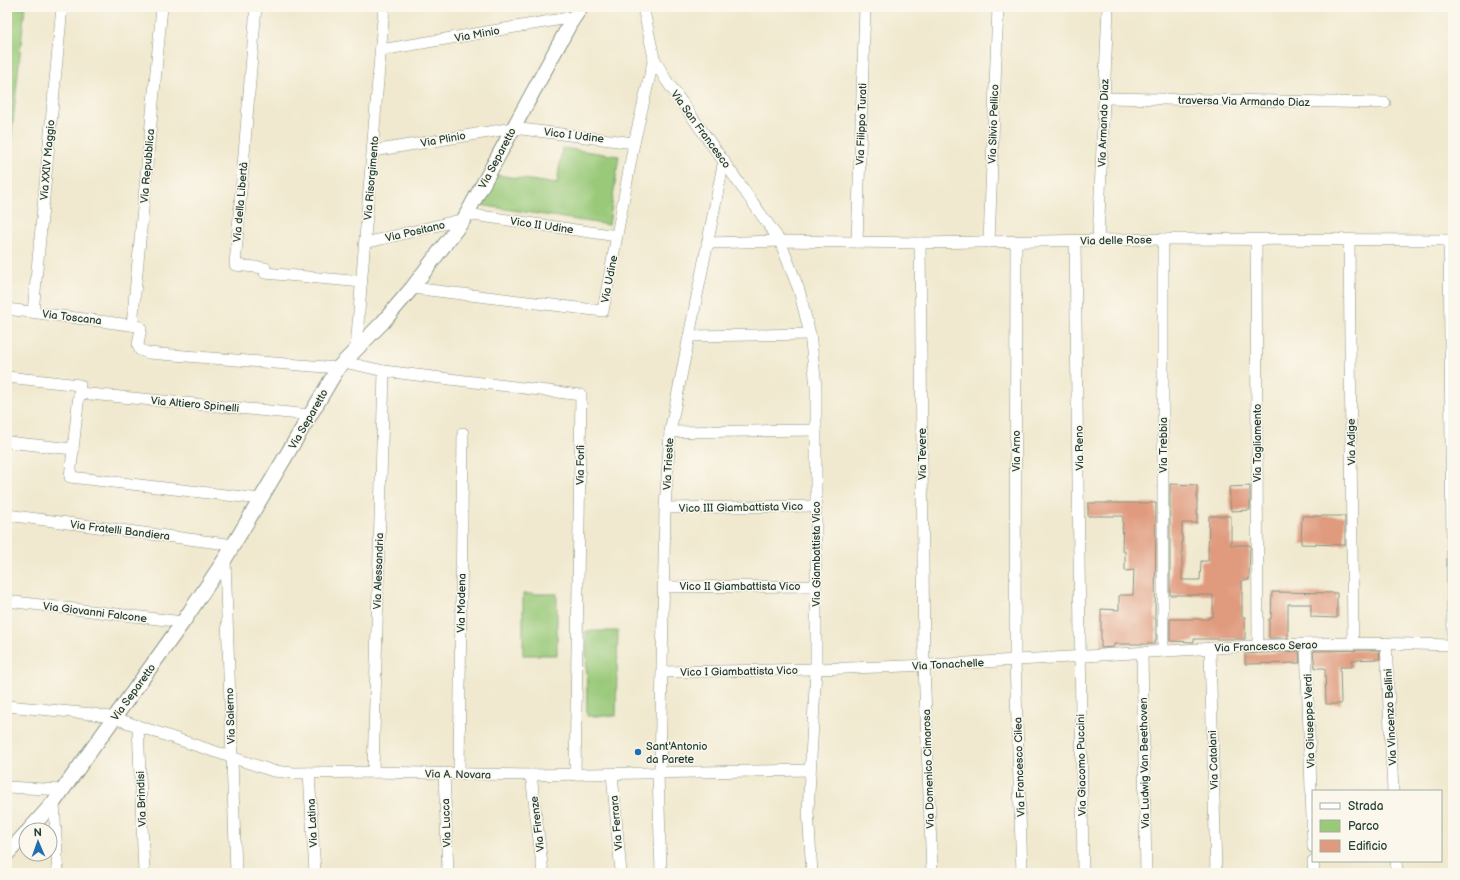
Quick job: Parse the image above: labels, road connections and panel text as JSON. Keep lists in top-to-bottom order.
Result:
{
  "streets": {
    "street": [
      "Via Minio",
      "traversa Via Armando Diaz",
      "Via Armando Diaz",
      "Via Filippo Turati",
      "Via Silvio Pellico",
      "Via San Francesco",
      "Vico I Udine",
      "Via Plinio",
      "Via Separetto",
      "Via XXIV Maggio",
      "Via Repubblica",
      "Via Risorgimento",
      "Via della Libertà",
      "Vico II Udine",
      "Via Positano",
      "Via delle Rose",
      "Via Udine",
      "Via Toscana",
      "Via Altiero Spinelli",
      "Via Adige",
      "Via Tagliamento",
      "Via Trebbia",
      "Via Reno",
      "Via Arno",
      "Via Tevere",
      "Via Trieste",
      "Via Forlì",
      "Vico III Giambattista Vico",
      "Via Fratelli Bandiera",
      "Via Giambattista Vico",
      "Via Alessandria",
      "Vico II Giambattista Vico",
      "Via Modena",
      "Via Giovanni Falcone",
      "Via Francesco Serao",
      "Via Tonachelle",
      "Vico I Giambattista Vico",
      "Via Salerno",
      "Via Vincenzo Bellini",
      "Via Giuseppe Verdi",
      "Via Catalani",
      "Via Ludwig Van Beethoven",
      "Via Giacomo Puccini",
      "Via Francesco Cilea",
      "Via Domenico Cimarosa",
      "Via A. Novara",
      "Via Brindisi",
      "Via Latina",
      "Via Lucca",
      "Via Ferrara",
      "Via Firenze"
    ]
  },
  "crossings": [
    ["Via Minio", "Via Separetto"],
    ["Via Minio", "Via Risorgimento"],
    ["traversa Via Armando Diaz", "Via Armando Diaz"],
    ["Via Armando Diaz", "Via delle Rose"],
    ["Via Filippo Turati", "Via delle Rose"],
    ["Via Silvio Pellico", "Via delle Rose"],
    ["Via San Francesco", "Via delle Rose"],
    ["Via San Francesco", "Via Udine"],
    ["Via San Francesco", "Via Trieste"],
    ["Via San Francesco", "Via Giambattista Vico"],
    ["Vico I Udine", "Via Plinio"],
    ["Vico I Udine", "Via Separetto"],
    ["Vico I Udine", "Via Udine"],
    ["Via Plinio", "Via Separetto"],
    ["Via Plinio", "Via Risorgimento"],
    ["Via Separetto", "Via Repubblica"],
    ["Via Separetto", "Via Risorgimento"],
    ["Via Separetto", "Vico II Udine"],
    ["Via Separetto", "Via Positano"],
    ["Via Separetto", "Via Udine"],
    ["Via Separetto", "Via Altiero Spinelli"],
    ["Via Separetto", "Via Forlì"],
    ["Via Separetto", "Via Fratelli Bandiera"],
    ["Via Separetto", "Via Giovanni Falcone"],
    ["Via Separetto", "Via Salerno"],
    ["Via Separetto", "Via A. Novara"],
    ["Via XXIV Maggio", "Via Toscana"],
    ["Via Repubblica", "Via Toscana"],
    ["Via Repubblica", "Via Forlì"],
    ["Via Risorgimento", "Via della Libertà"],
    ["Via Risorgimento", "Via Positano"],
    ["Vico II Udine", "Via Positano"],
    ["Vico II Udine", "Via Udine"],
    ["Via delle Rose", "Via Adige"],
    ["Via delle Rose", "Via Tagliamento"],
    ["Via delle Rose", "Via Trebbia"],
    ["Via delle Rose", "Via Reno"],
    ["Via delle Rose", "Via Arno"],
    ["Via delle Rose", "Via Tevere"],
    ["Via delle Rose", "Via Trieste"],
    ["Via delle Rose", "Via Giambattista Vico"],
    ["Via Adige", "Via Francesco Serao"],
    ["Via Tagliamento", "Via Francesco Serao"],
    ["Via Trebbia", "Via Francesco Serao"],
    ["Via Reno", "Via Francesco Serao"],
    ["Via Reno", "Via Tonachelle"],
    ["Via Reno", "Via Giacomo Puccini"],
    ["Via Arno", "Via Tonachelle"],
    ["Via Arno", "Via Francesco Cilea"],
    ["Via Tevere", "Via Tonachelle"],
    ["Via Tevere", "Via Domenico Cimarosa"],
    ["Via Trieste", "Vico III Giambattista Vico"],
    ["Via Trieste", "Vico II Giambattista Vico"],
    ["Via Trieste", "Vico I Giambattista Vico"],
    ["Via Trieste", "Via A. Novara"],
    ["Via Forlì", "Via Alessandria"],
    ["Via Forlì", "Via A. Novara"],
    ["Vico III Giambattista Vico", "Via Giambattista Vico"],
    ["Via Giambattista Vico", "Vico II Giambattista Vico"],
    ["Via Giambattista Vico", "Via Tonachelle"],
    ["Via Giambattista Vico", "Vico I Giambattista Vico"],
    ["Via Giambattista Vico", "Via A. Novara"],
    ["Via Alessandria", "Via A. Novara"],
    ["Via Modena", "Via A. Novara"],
    ["Via Francesco Serao", "Via Tonachelle"],
    ["Via Francesco Serao", "Via Vincenzo Bellini"],
    ["Via Francesco Serao", "Via Giuseppe Verdi"],
    ["Via Francesco Serao", "Via Catalani"],
    ["Via Francesco Serao", "Via Ludwig Van Beethoven"],
    ["Via Francesco Serao", "Via Giacomo Puccini"],
    ["Via Tonachelle", "Vico I Giambattista Vico"],
    ["Via Tonachelle", "Via Giacomo Puccini"],
    ["Via Tonachelle", "Via Francesco Cilea"],
    ["Via Tonachelle", "Via Domenico Cimarosa"],
    ["Via Salerno", "Via A. Novara"],
    ["Via A. Novara", "Via Brindisi"],
    ["Via A. Novara", "Via Latina"],
    ["Via A. Novara", "Via Lucca"],
    ["Via A. Novara", "Via Ferrara"],
    ["Via A. Novara", "Via Firenze"]
  ],
  "places": ["Sant'Antonio da Parete"],
  "legend": ["Strada", "Parco", "Edificio"],
  "north": "top"
}
